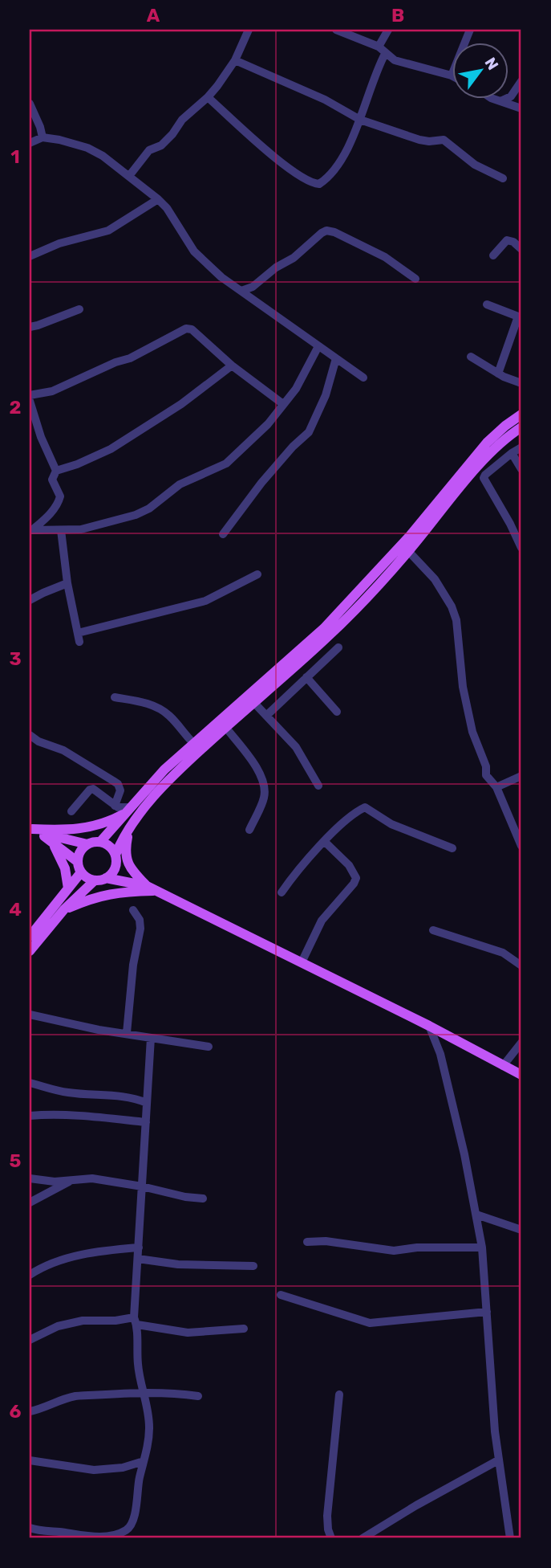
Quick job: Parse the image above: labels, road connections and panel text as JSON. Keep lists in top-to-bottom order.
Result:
{
  "north": "top right",
  "grid": {
    "columns": ["A", "B"],
    "rows": [
      "1",
      "2",
      "3",
      "4",
      "5",
      "6"
    ]
  }
}
